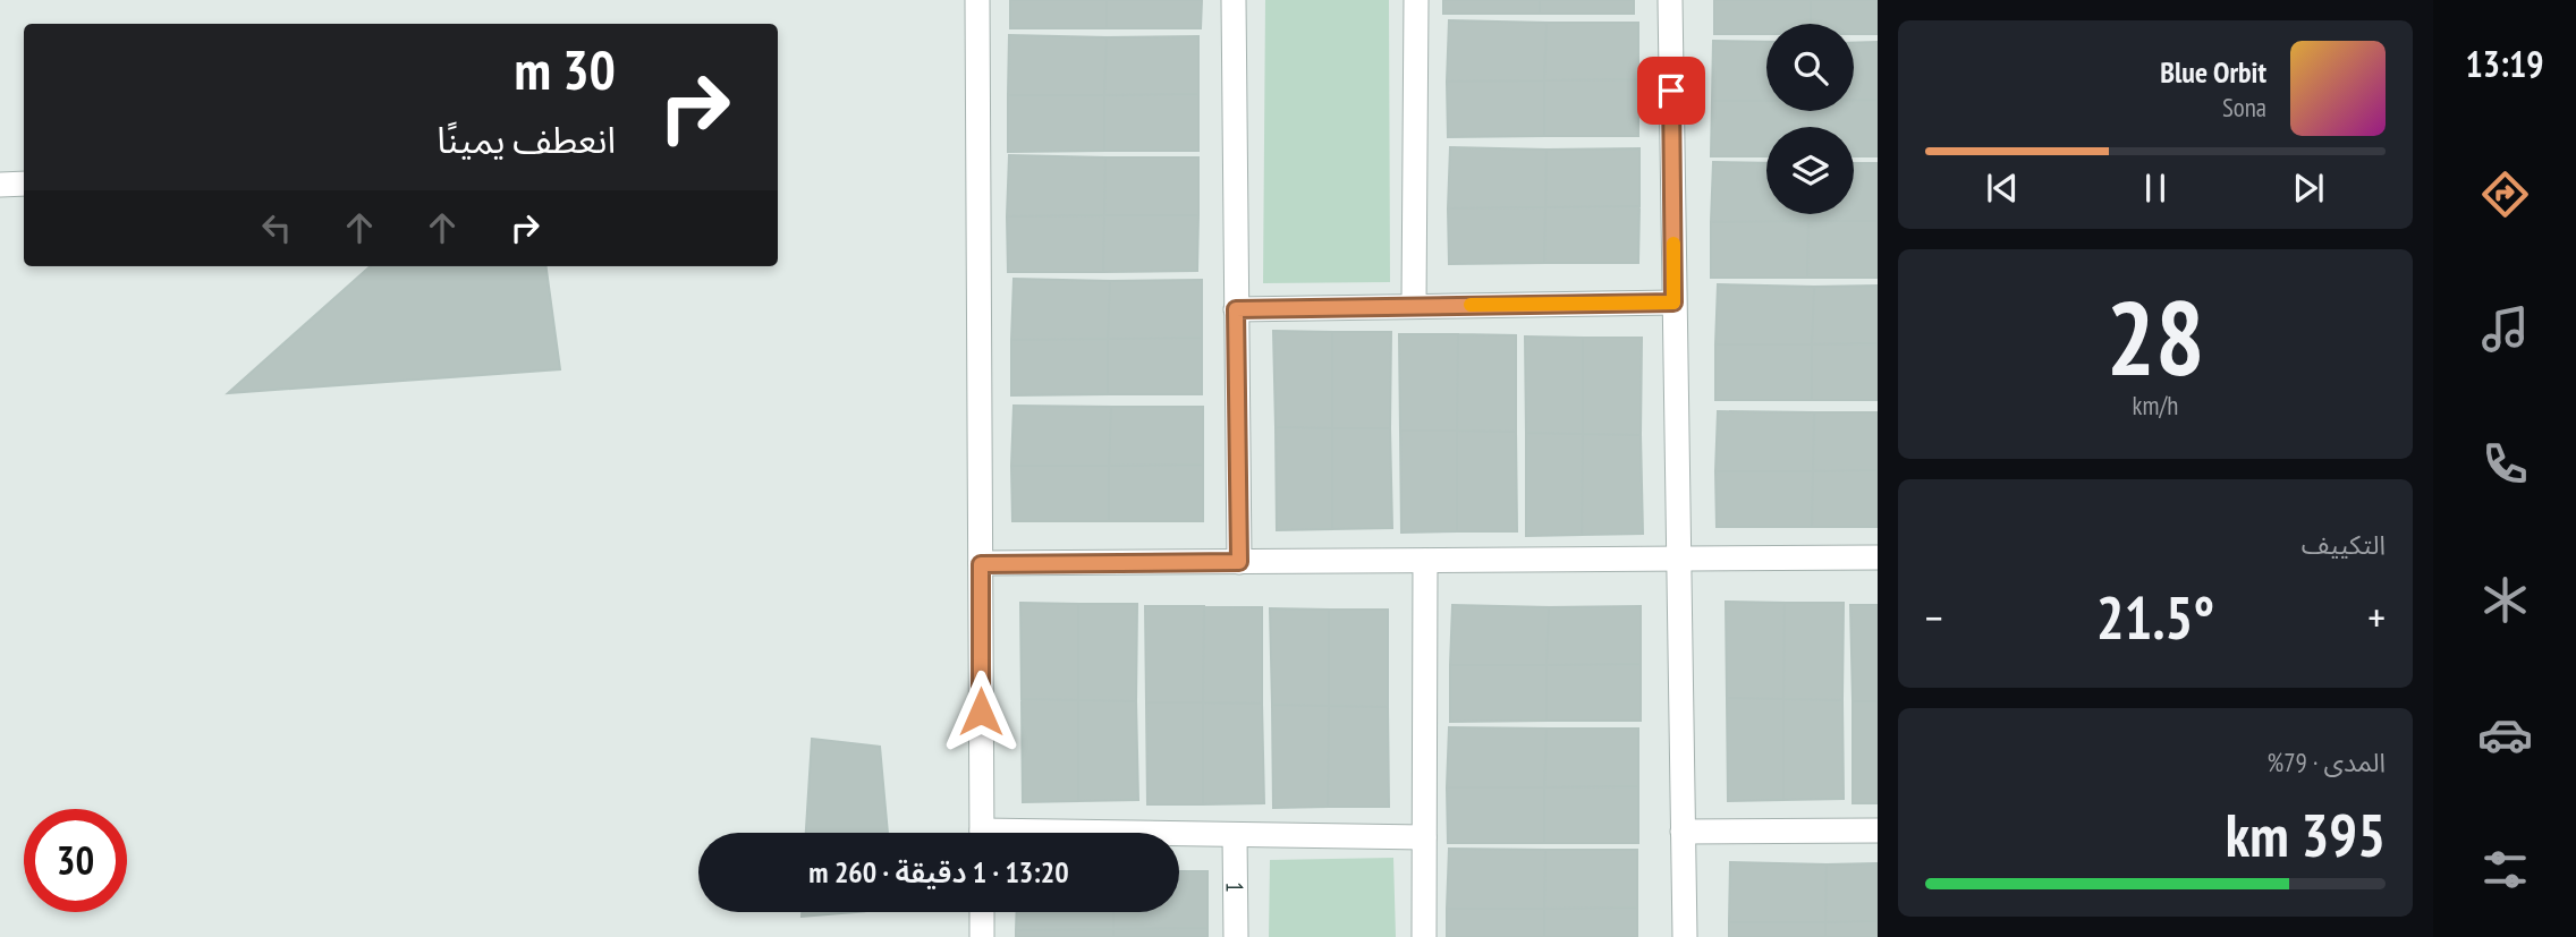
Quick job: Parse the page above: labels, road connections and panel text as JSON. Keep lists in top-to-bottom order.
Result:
{
  "streets": {
    "street": ["1"]
  },
  "page": {
    "tabs": "13:19",
    "turn": ["30 m", "انعطف يمينًا"],
    "song": ["Blue Orbit", "Sona"],
    "tile": [
      ["28", "km/h"],
      "التكييف",
      ["المدى · 79%", "395 km"]
    ],
    "heat": ["−", "21.5°", "+"],
    "limit": "30",
    "trip": "13:20 · 1 دقيقة · 260 m"
  }
}
